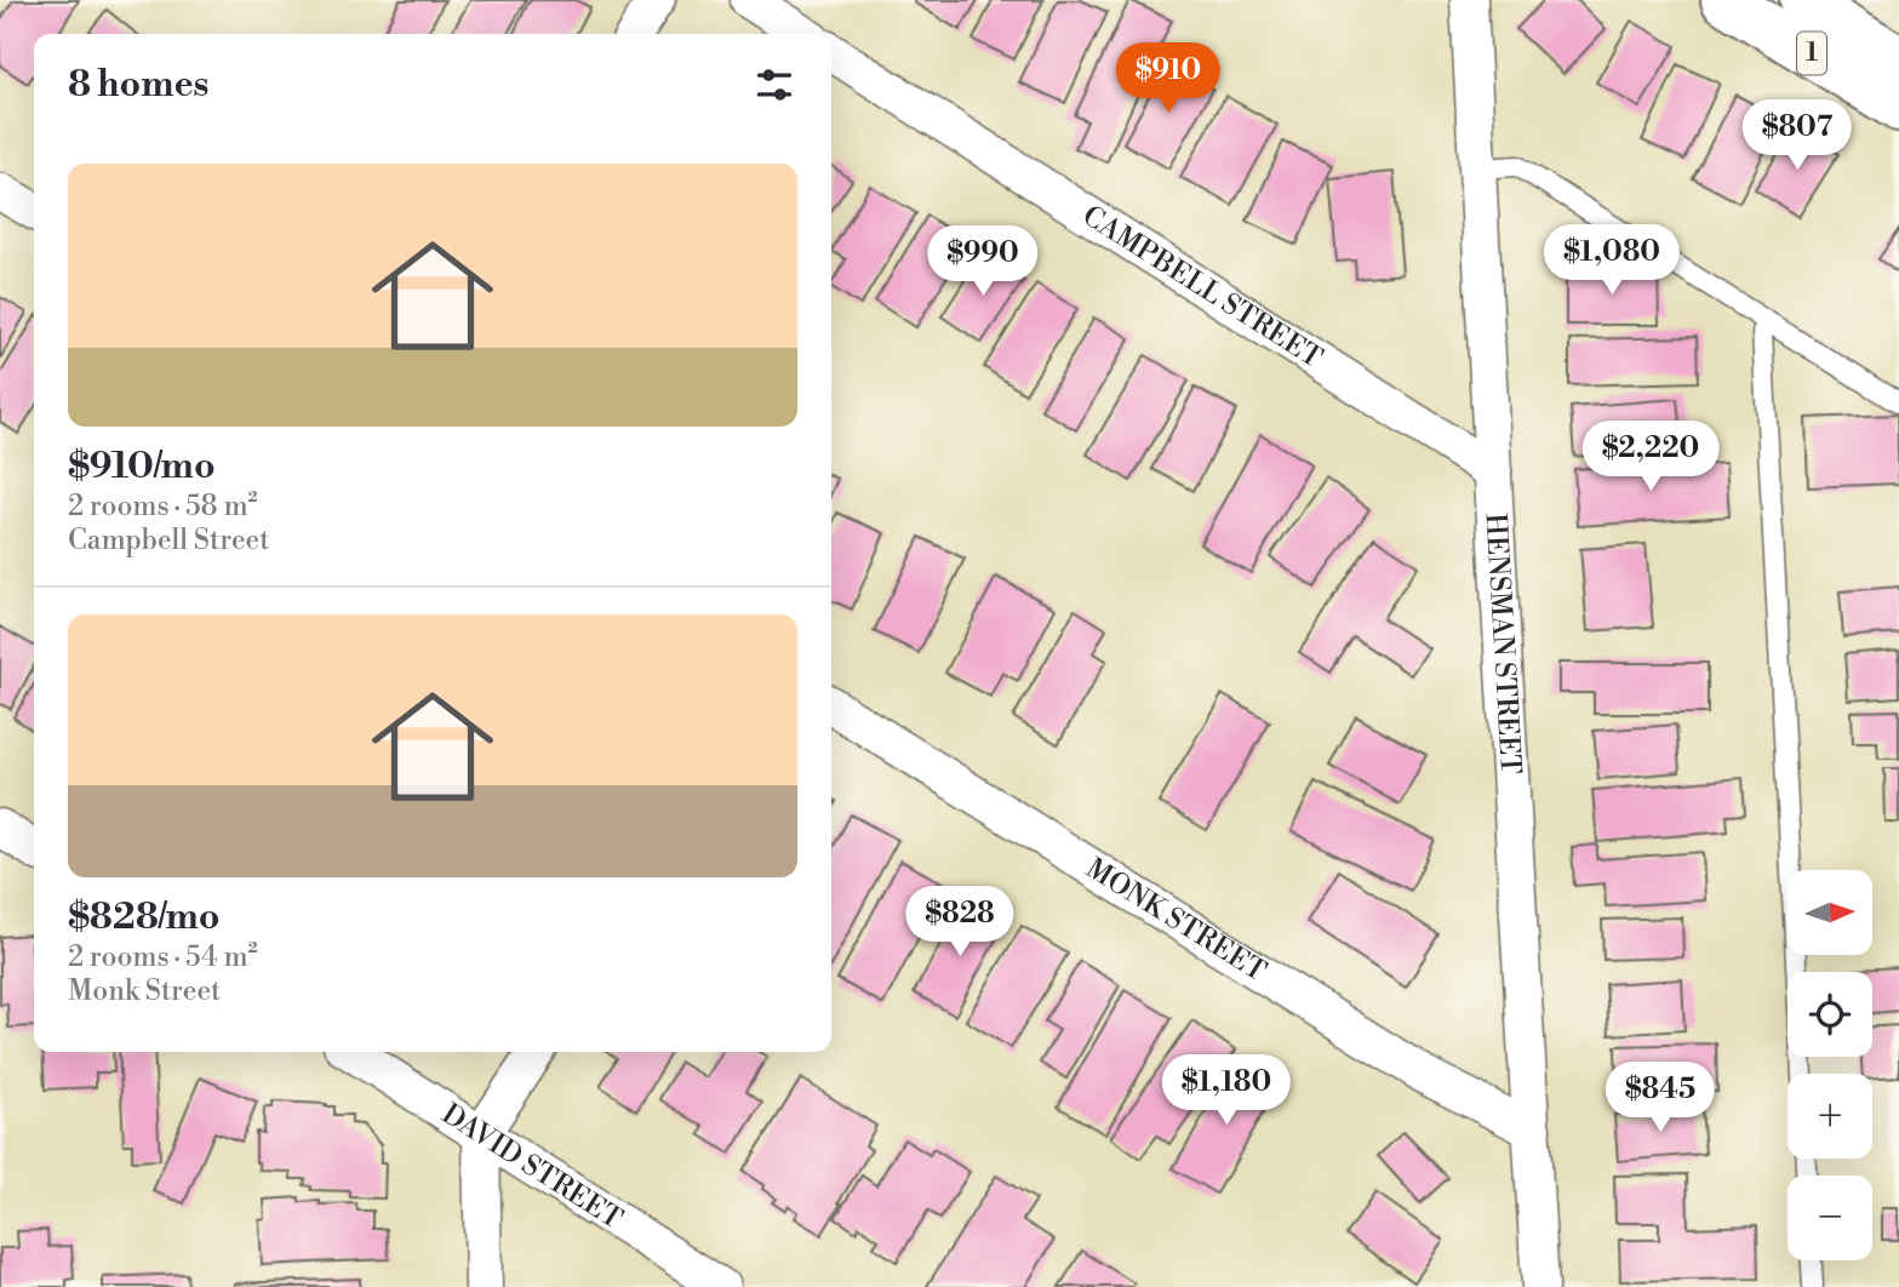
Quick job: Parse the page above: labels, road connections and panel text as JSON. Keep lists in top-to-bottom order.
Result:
{
  "streets": {
    "highway": ["1"],
    "street": [
      "CAMPBELL STREET",
      "HENSMAN STREET",
      "MONK STREET",
      "DAVID STREET"
    ]
  },
  "crossings": [
    ["CAMPBELL STREET", "HENSMAN STREET"],
    ["HENSMAN STREET", "MONK STREET"]
  ],
  "north": "right",
  "page": {
    "heading": "8 homes",
    "price": [
      "$910",
      "$807",
      "$1,080",
      "$990",
      "$2,220",
      "$828",
      "$1,180",
      "$845"
    ],
    "list": [
      {
        "name": "$910/mo",
        "note": "2 rooms · 58 m² · Campbell Street"
      },
      {
        "name": "$828/mo",
        "note": "2 rooms · 54 m² · Monk Street"
      }
    ],
    "map_buttons": ["+", "−"]
  }
}
